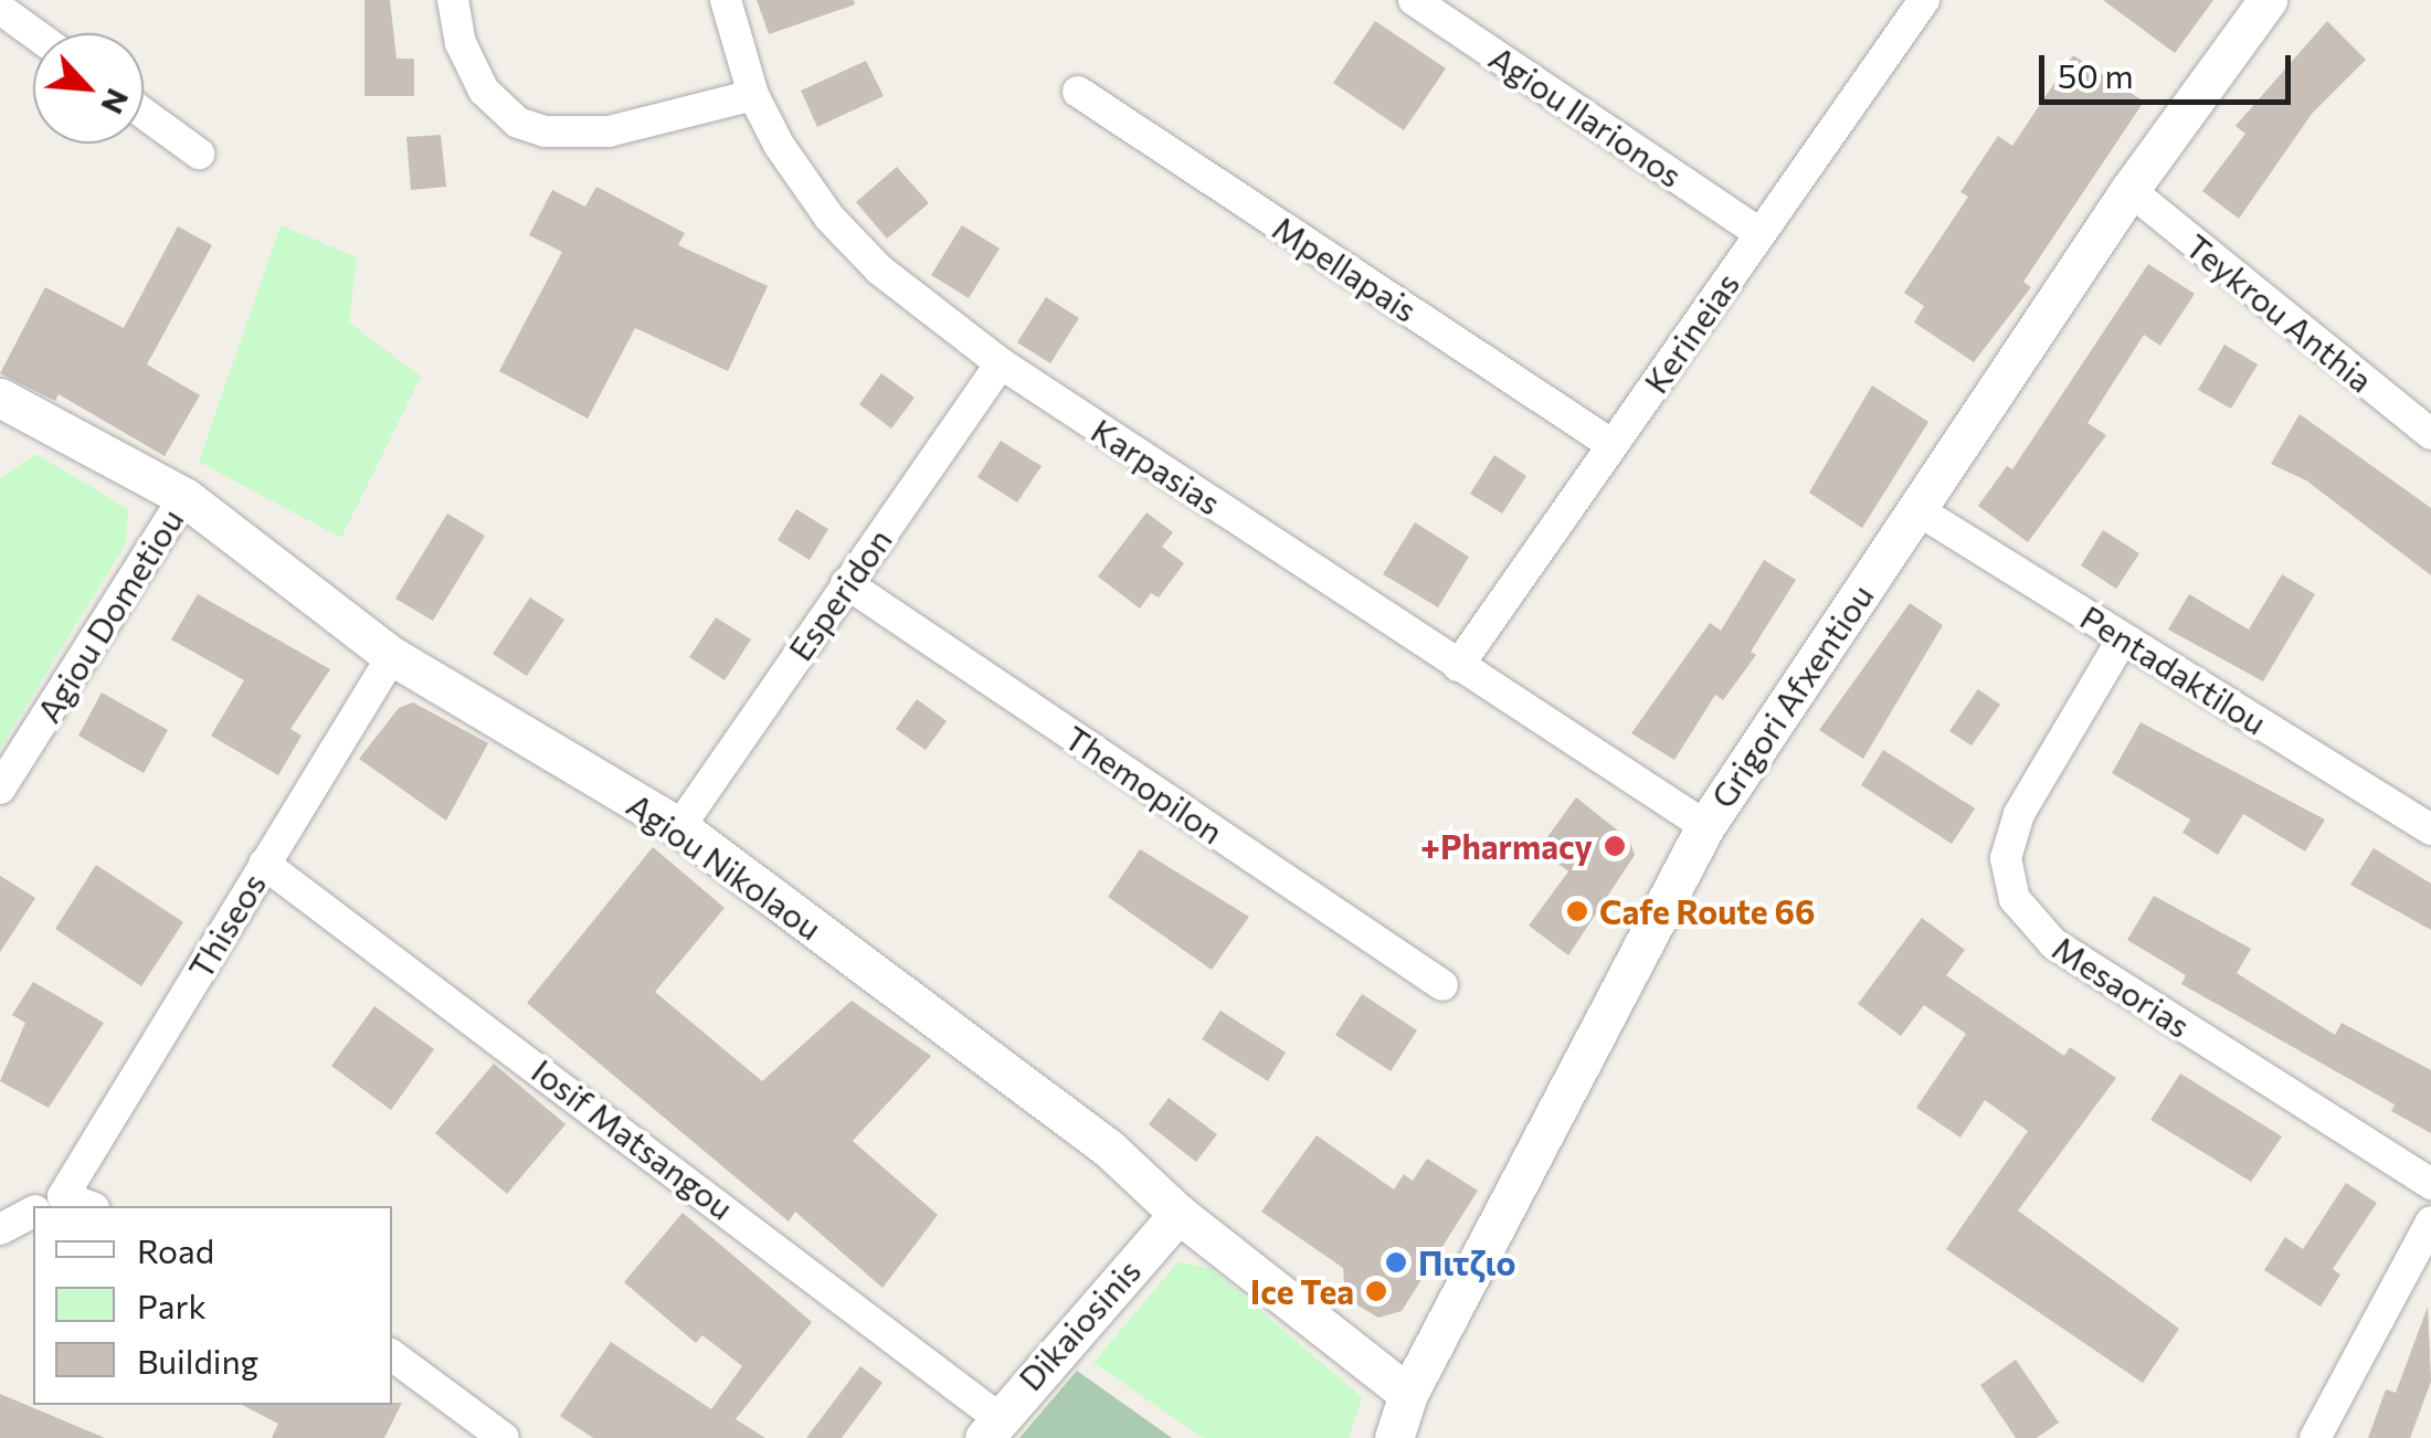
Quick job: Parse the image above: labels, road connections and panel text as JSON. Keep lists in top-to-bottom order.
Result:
{
  "streets": {
    "street": [
      "Agiou Ilarionos",
      "Mpellapais",
      "Teykrou Anthia",
      "Kerineias",
      "Karpasias",
      "Esperidon",
      "Agiou Dometiou",
      "Pentadaktilou",
      "Grigori Afxentiou",
      "Themopilon",
      "Agiou Nikolaou",
      "Thiseos",
      "Mesaorias",
      "Iosif Matsangou",
      "Dikaiosinis"
    ]
  },
  "crossings": [
    ["Agiou Ilarionos", "Kerineias"],
    ["Mpellapais", "Kerineias"],
    ["Teykrou Anthia", "Grigori Afxentiou"],
    ["Kerineias", "Karpasias"],
    ["Karpasias", "Esperidon"],
    ["Karpasias", "Grigori Afxentiou"],
    ["Esperidon", "Themopilon"],
    ["Esperidon", "Agiou Nikolaou"],
    ["Agiou Dometiou", "Agiou Nikolaou"],
    ["Pentadaktilou", "Grigori Afxentiou"],
    ["Pentadaktilou", "Mesaorias"],
    ["Grigori Afxentiou", "Agiou Nikolaou"],
    ["Agiou Nikolaou", "Thiseos"],
    ["Agiou Nikolaou", "Dikaiosinis"],
    ["Thiseos", "Iosif Matsangou"],
    ["Iosif Matsangou", "Dikaiosinis"]
  ],
  "places": [
    "+Pharmacy",
    "Cafe Route 66",
    "Πιτζιο",
    "Ice Tea"
  ],
  "legend": ["Road", "Park", "Building"],
  "scale_bar": "50 m",
  "north": "bottom right"
}
